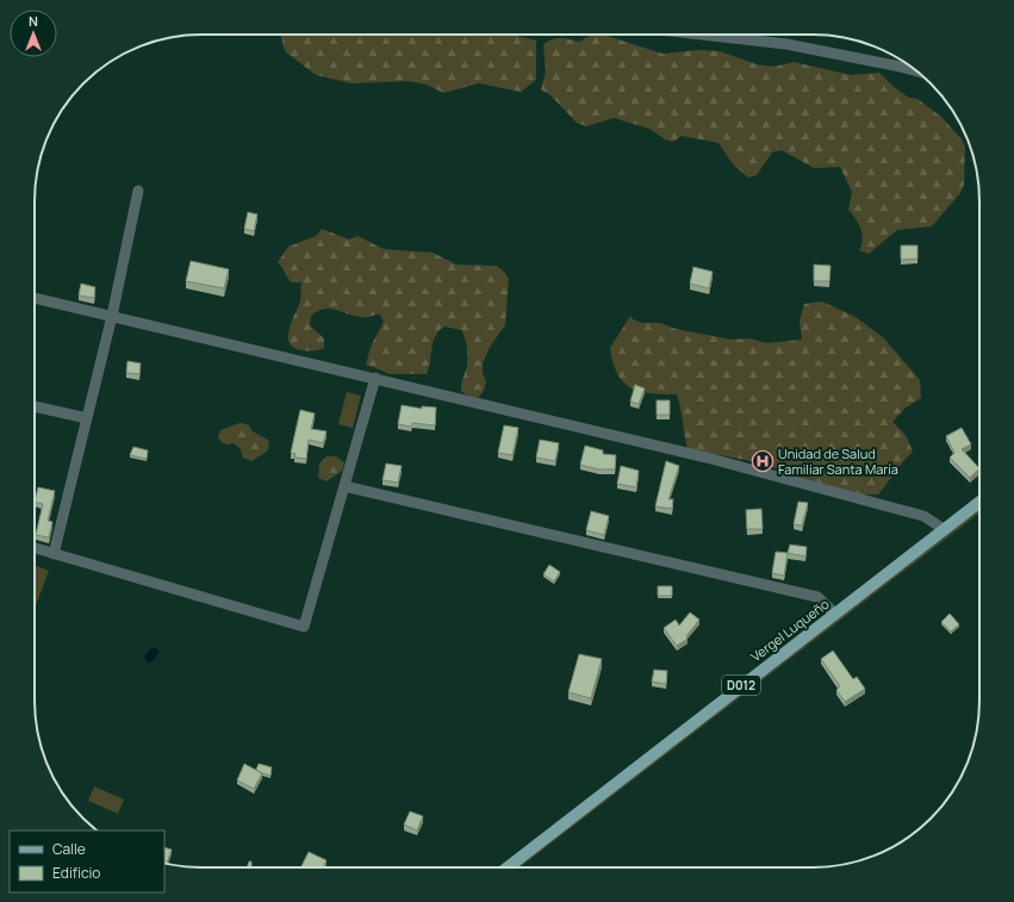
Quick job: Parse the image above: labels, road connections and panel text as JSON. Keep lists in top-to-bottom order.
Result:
{
  "streets": {
    "main road": ["Vergel Luqueño", "D012"]
  },
  "places": {
    "hospital": ["Unidad de Salud Familiar Santa María"]
  },
  "legend": ["Calle", "Edificio"],
  "north": "top"
}
